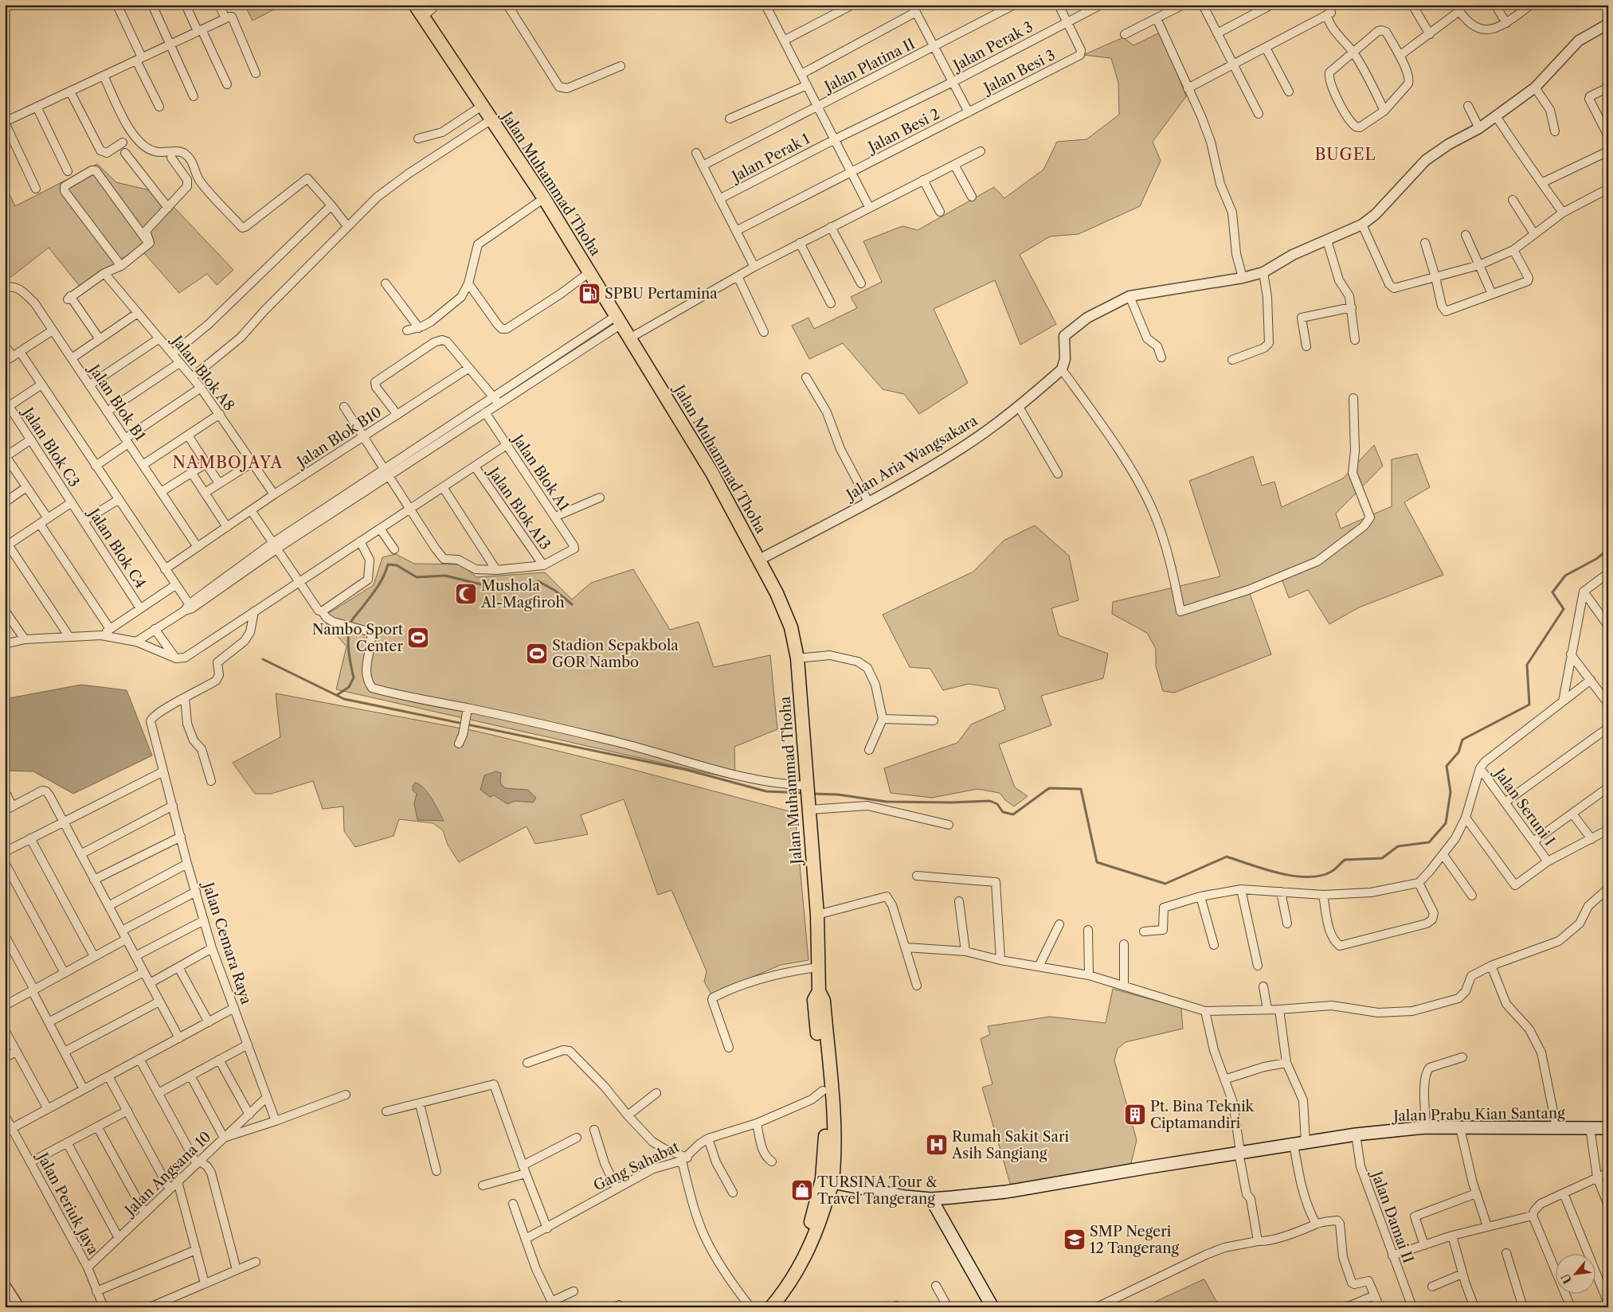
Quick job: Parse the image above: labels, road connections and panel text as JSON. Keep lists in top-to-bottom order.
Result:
{
  "streets": {
    "main road": ["Jalan Muhammad Thoha", "Jalan Prabu Kian Santang"],
    "street": [
      "Jalan Perak 3",
      "Jalan Platina II",
      "Jalan Besi 3",
      "Jalan Besi 2",
      "Jalan Perak 1",
      "Jalan Blok A8",
      "Jalan Blok B1",
      "Jalan Blok B10",
      "Jalan Blok C3",
      "Jalan Aria Wangsakara",
      "Jalan Blok A1",
      "Jalan Blok A13",
      "Jalan Blok C4",
      "Jalan Seruni I",
      "Jalan Cemara Raya",
      "Gang Sahabat",
      "Jalan Angsana 10",
      "Jalan Periuk Jaya",
      "Jalan Damai II"
    ]
  },
  "crossings": [
    ["Jalan Perak 3", "Jalan Besi 3"],
    ["Jalan Perak 3", "Jalan Perak 1"],
    ["Jalan Besi 3", "Jalan Besi 2"],
    ["Jalan Muhammad Thoha", "Jalan Aria Wangsakara"],
    ["Jalan Muhammad Thoha", "Jalan Prabu Kian Santang"],
    ["Jalan Muhammad Thoha", "Gang Sahabat"],
    ["Jalan Blok A8", "Jalan Blok B10"],
    ["Jalan Blok B1", "Jalan Blok B10"],
    ["Jalan Blok C3", "Jalan Blok C4"],
    ["Jalan Blok A1", "Jalan Blok A13"],
    ["Jalan Cemara Raya", "Jalan Angsana 10"],
    ["Jalan Prabu Kian Santang", "Jalan Damai II"],
    ["Jalan Angsana 10", "Jalan Periuk Jaya"]
  ],
  "districts": ["BUGEL", "NAMBOJAYA"],
  "places": {
    "fuel station": ["SPBU Pertamina"],
    "mosque": ["Mushola Al-Magfiroh"],
    "sports": ["Nambo Sport Center", "Stadion Sepakbola GOR Nambo"],
    "building": ["Pt. Bina Teknik Ciptamandiri"],
    "hospital": ["Rumah Sakit Sari Asih Sangiang"],
    "shop": ["TURSINA Tour & Travel Tangerang"],
    "school or university": ["SMP Negeri 12 Tangerang"]
  },
  "north": "bottom left"
}
